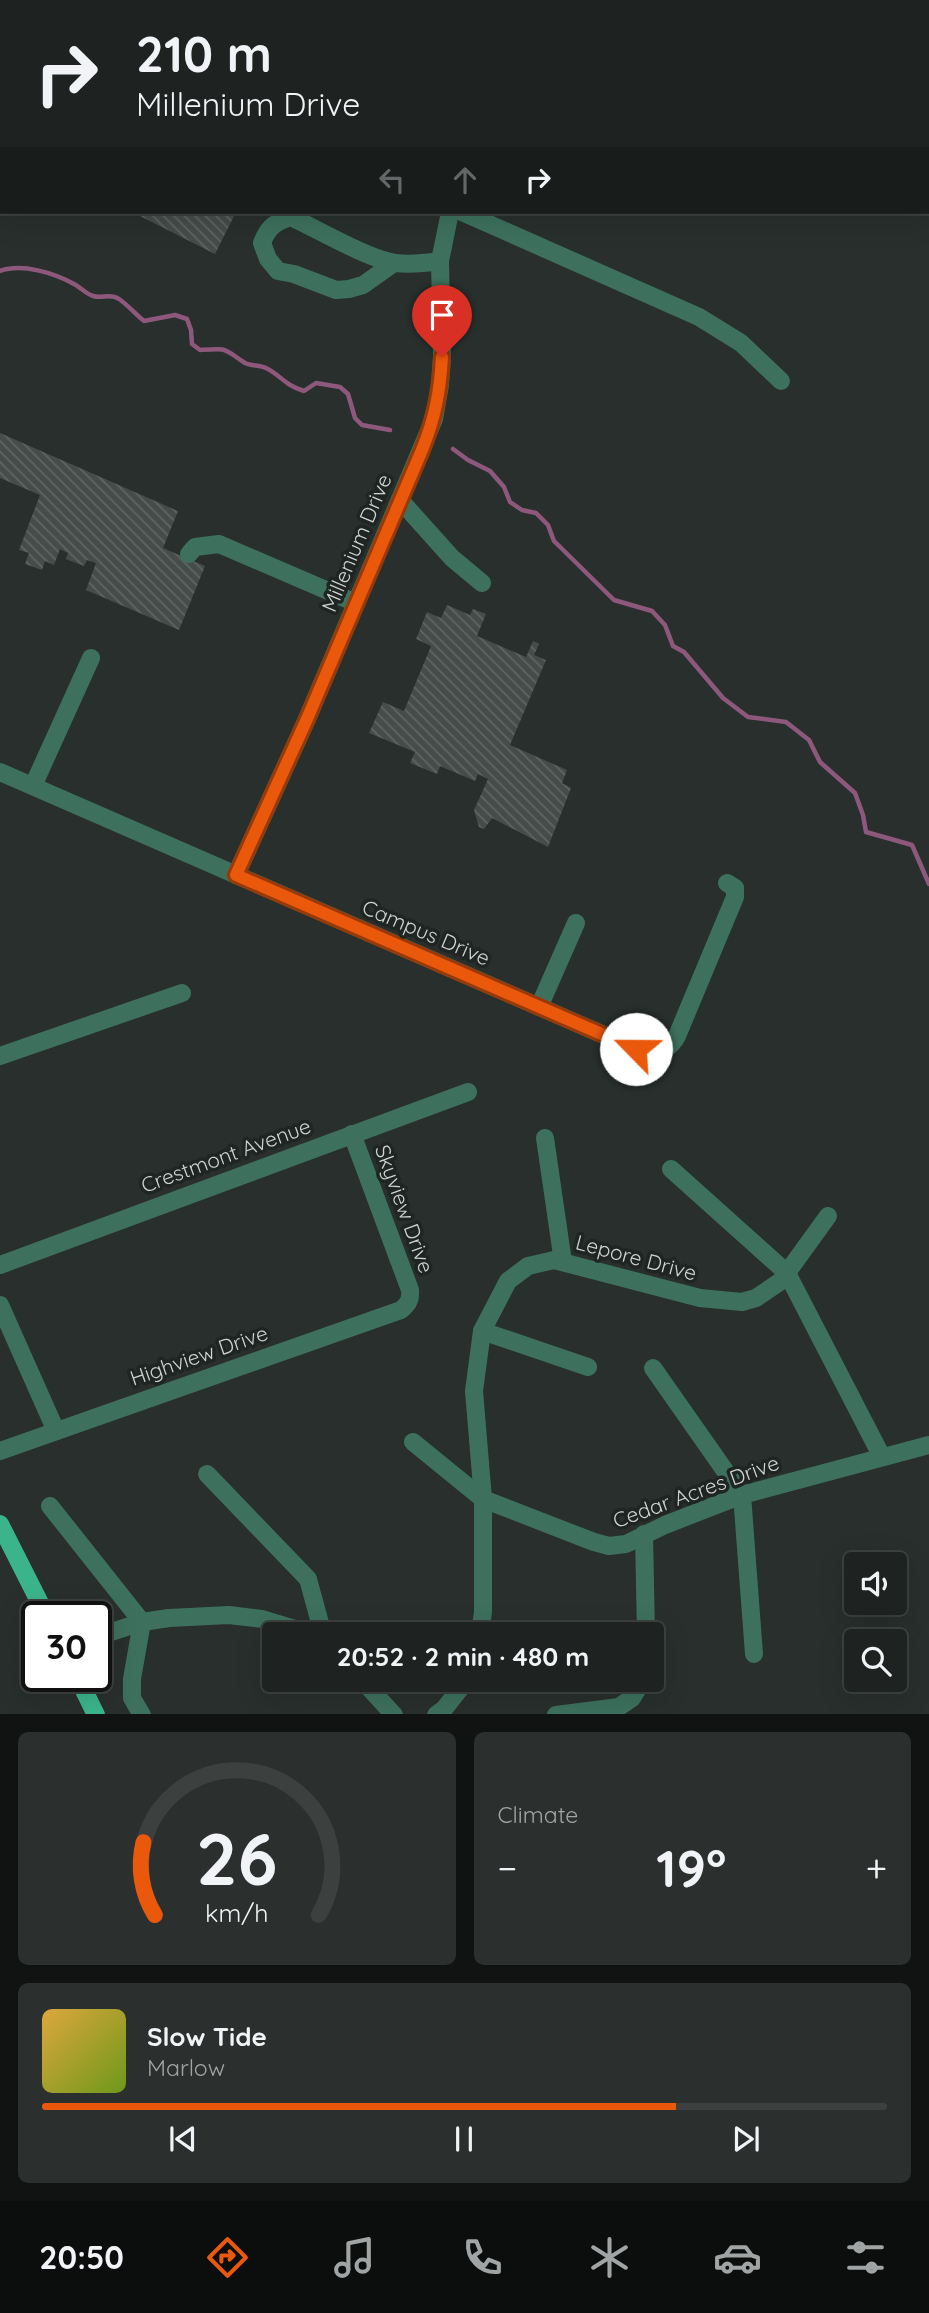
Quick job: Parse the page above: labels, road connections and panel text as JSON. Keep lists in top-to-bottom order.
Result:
{
  "streets": {
    "street": [
      "Millenium Drive",
      "Campus Drive",
      "Crestmont Avenue",
      "Skyview Drive",
      "Lepore Drive",
      "Highview Drive",
      "Cedar Acres Drive"
    ]
  },
  "crossings": [
    ["Millenium Drive", "Campus Drive"],
    ["Crestmont Avenue", "Skyview Drive"],
    ["Skyview Drive", "Highview Drive"],
    ["Lepore Drive", "Cedar Acres Drive"]
  ],
  "page": {
    "turn": ["210 m", "Millenium Drive"],
    "limit": "30",
    "trip": "20:52 · 2 min · 480 m",
    "tile": "Climate",
    "heat": ["−", "19°", "+"],
    "song": ["Slow Tide", "Marlow"],
    "tabs": "20:50",
    "gauge": ["26", "km/h"]
  }
}
